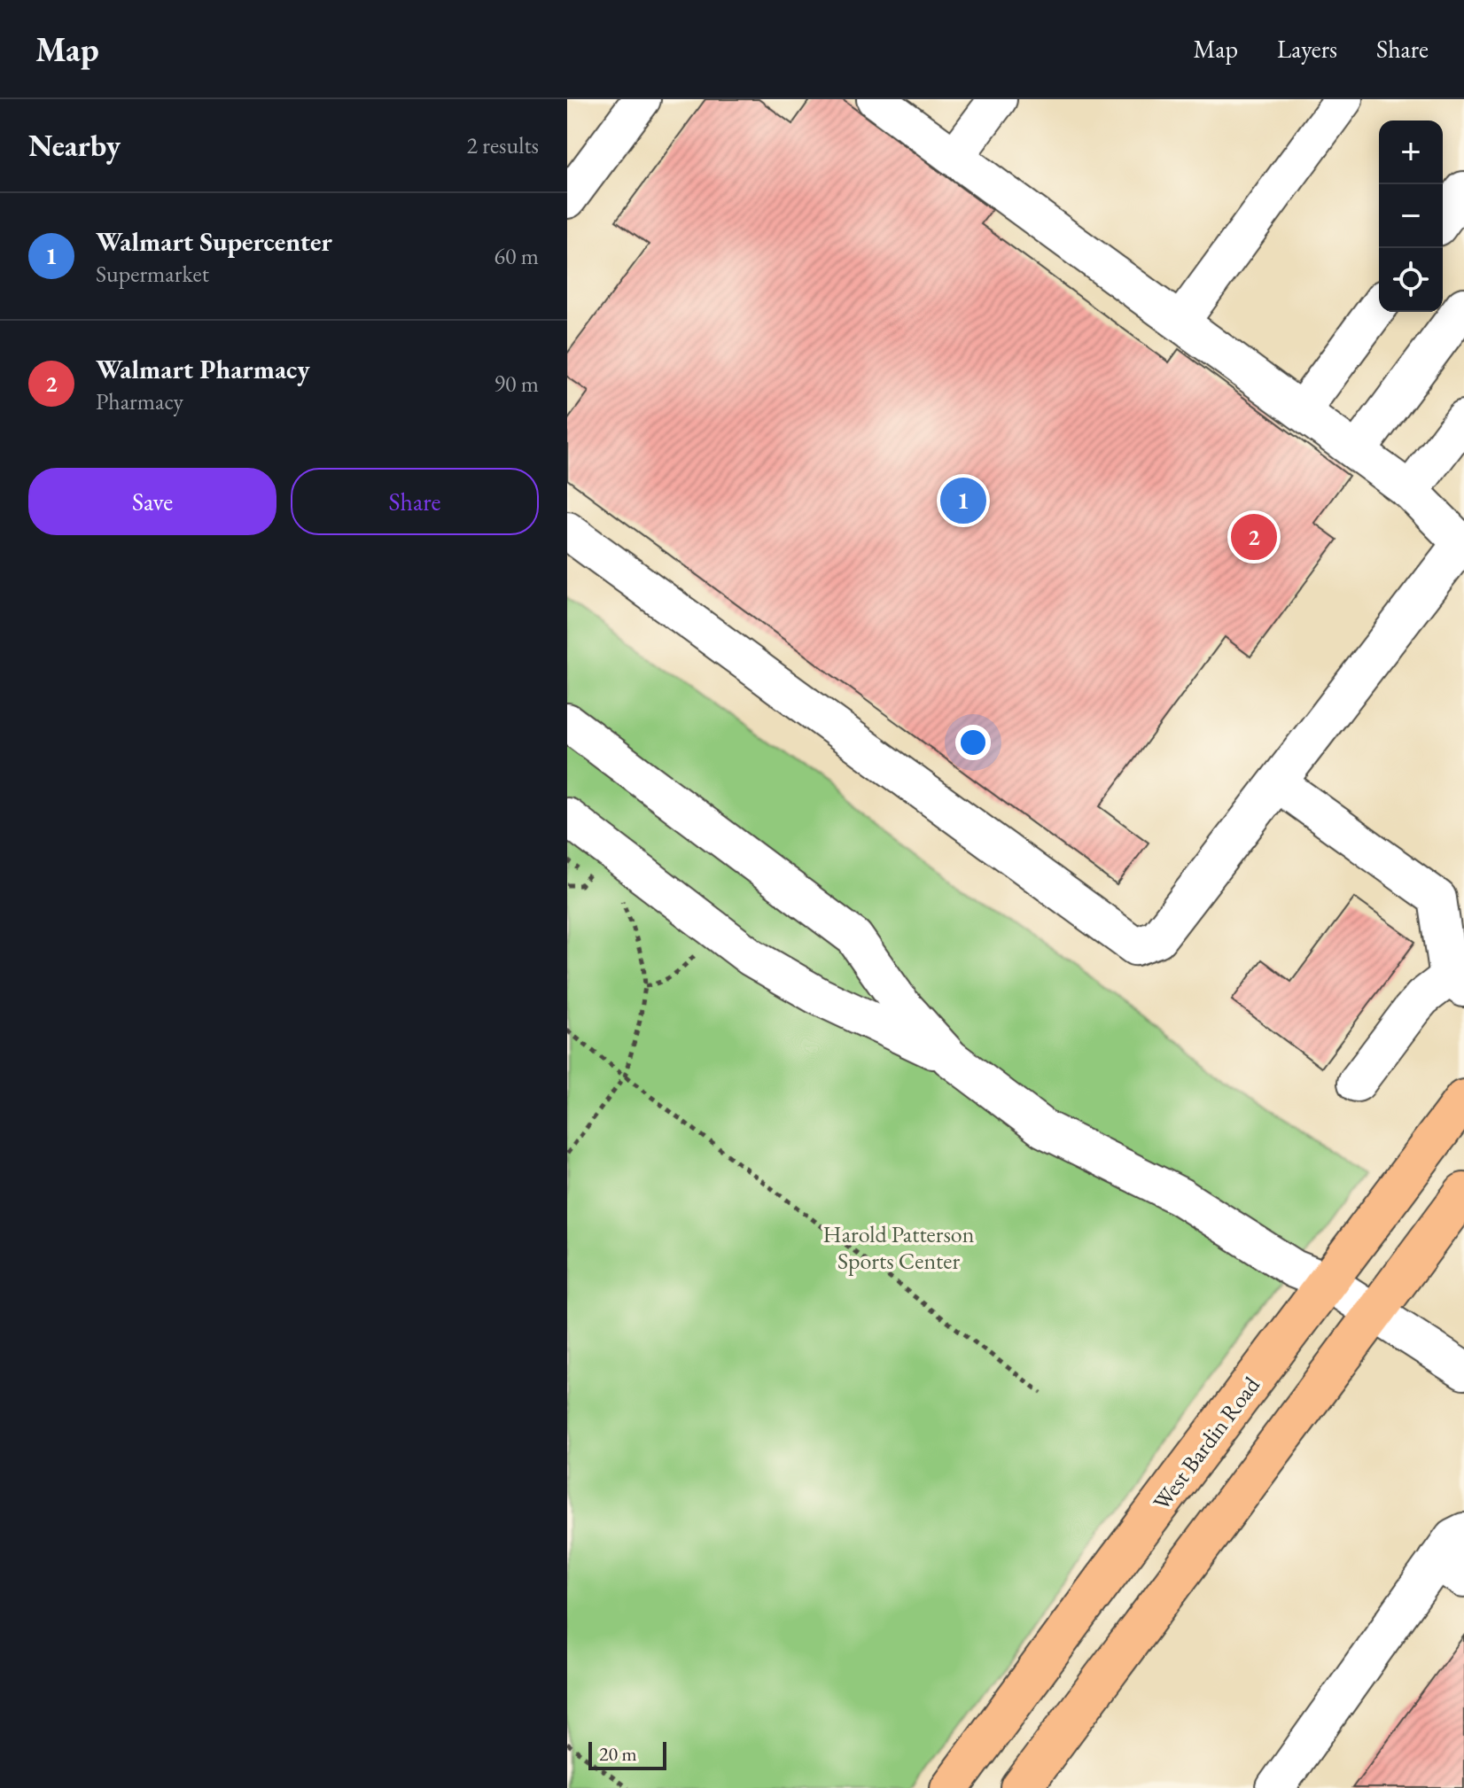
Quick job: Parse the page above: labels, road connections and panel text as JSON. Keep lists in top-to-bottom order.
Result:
{
  "streets": {
    "main road": ["West Bardin Road"]
  },
  "parks": ["Harold Patterson Sports Center"],
  "scale_bar": "20 m",
  "page": {
    "header": "Map",
    "nav": ["Map", "Layers", "Share"],
    "heading": ["Nearby", "2 results"],
    "map_buttons": ["+", "−"],
    "list": [
      {
        "mark": "1",
        "name": "Walmart Supercenter",
        "note": "Supermarket",
        "value": "60 m"
      },
      {
        "mark": "2",
        "name": "Walmart Pharmacy",
        "note": "Pharmacy",
        "value": "90 m"
      }
    ],
    "buttons": ["Save", "Share"],
    "pins": ["1", "2"],
    "scale": "20 m"
  }
}
